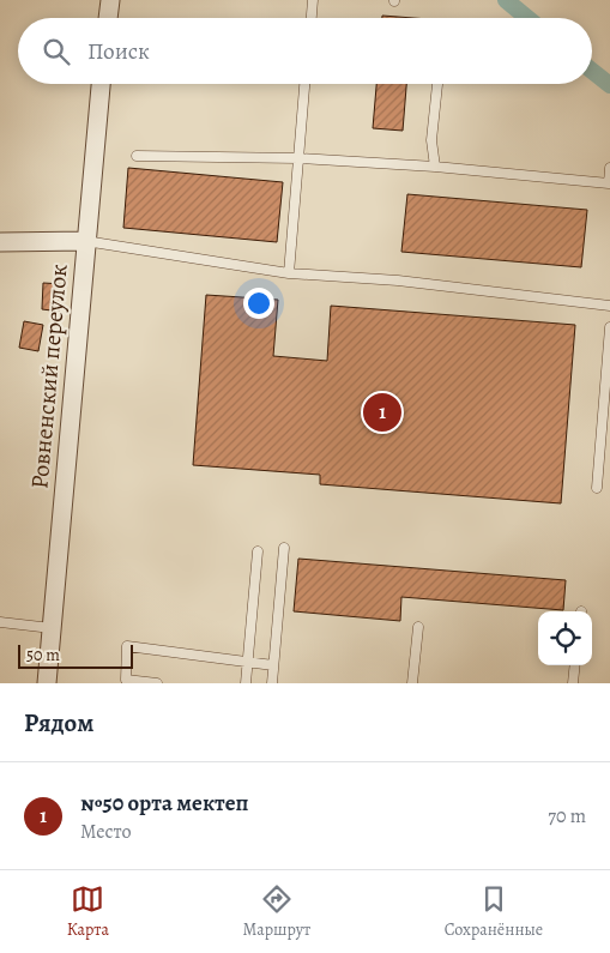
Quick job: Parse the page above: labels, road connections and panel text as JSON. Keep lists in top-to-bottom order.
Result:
{
  "streets": {
    "street": ["Ровненский переулок"]
  },
  "scale_bar": "50 m",
  "page": {
    "search": "Поиск",
    "pins": "1",
    "scale": "50 m",
    "heading": "Рядом",
    "list": [
      {
        "mark": "1",
        "name": "№50 орта мектеп",
        "note": "Место",
        "value": "70 m"
      }
    ],
    "nav": ["Карта", "Маршрут", "Сохранённые"]
  }
}
